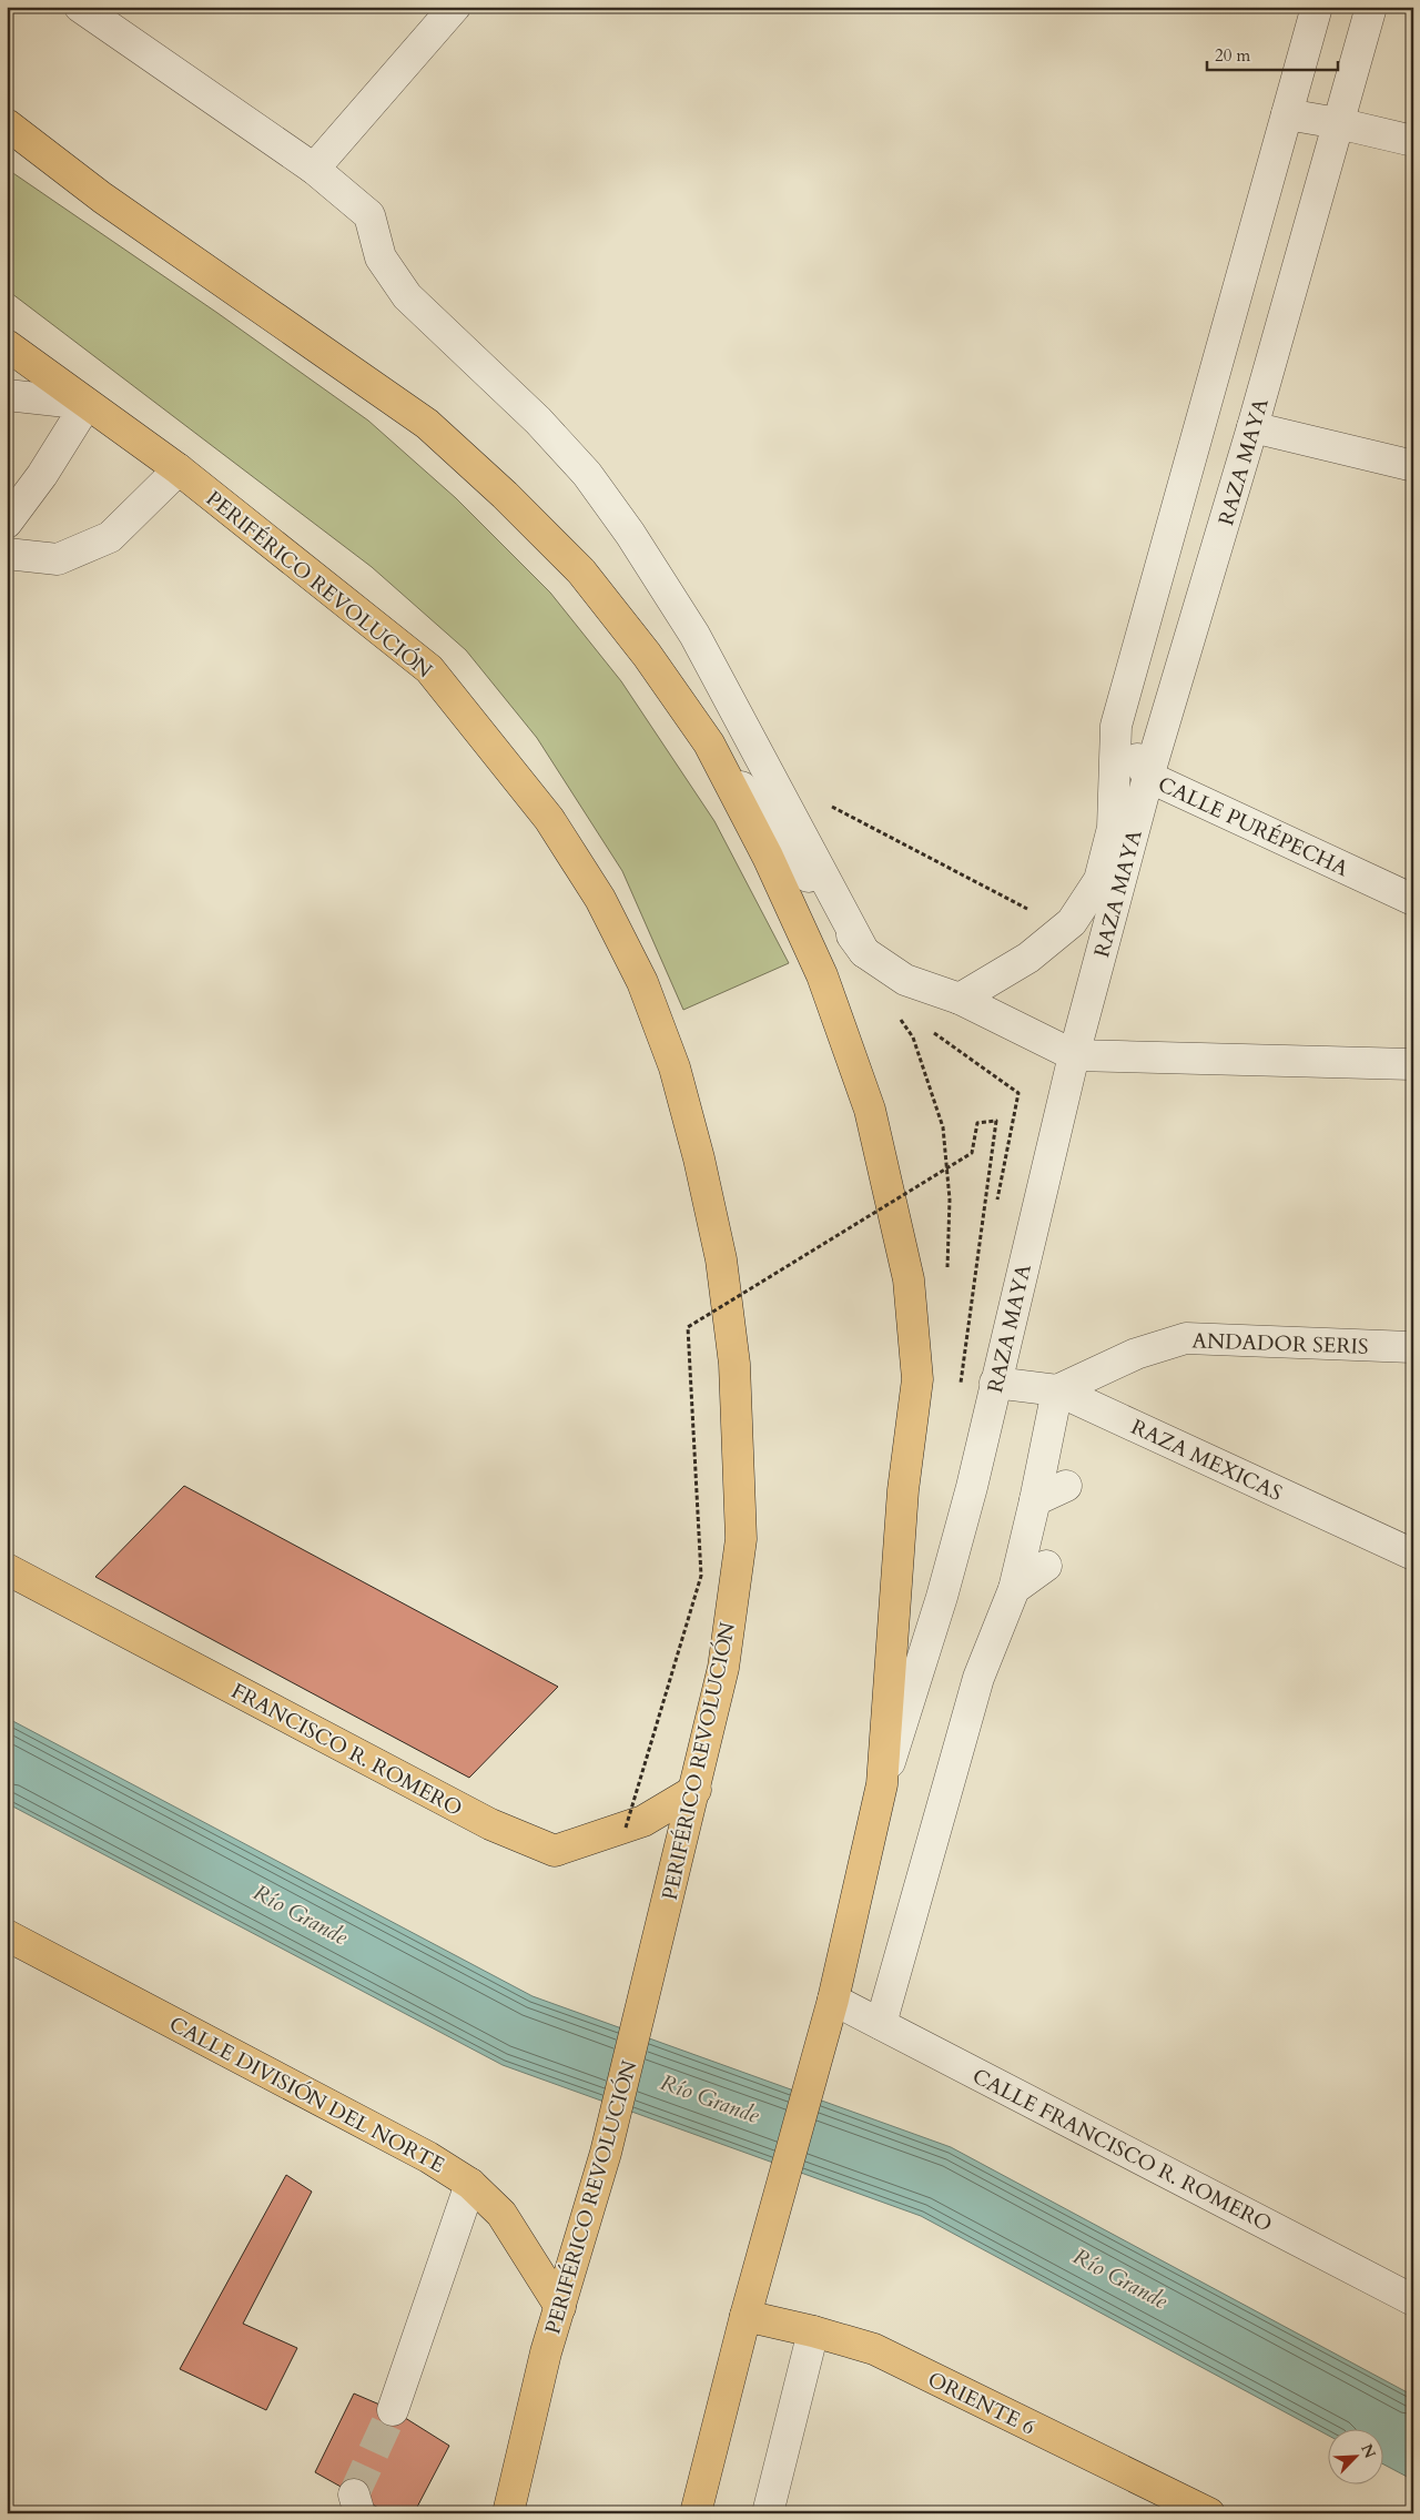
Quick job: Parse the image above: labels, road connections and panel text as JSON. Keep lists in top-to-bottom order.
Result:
{
  "streets": {
    "main road": [
      "PERIFÉRICO REVOLUCIÓN",
      "FRANCISCO R. ROMERO",
      "CALLE DIVISIÓN DEL NORTE",
      "ORIENTE 6"
    ],
    "street": [
      "RAZA MAYA",
      "CALLE PURÉPECHA",
      "ANDADOR SERIS",
      "RAZA MEXICAS",
      "CALLE FRANCISCO R. ROMERO"
    ]
  },
  "crossings": [
    ["RAZA MAYA", "CALLE PURÉPECHA"],
    ["RAZA MAYA", "RAZA MEXICAS"],
    ["PERIFÉRICO REVOLUCIÓN", "FRANCISCO R. ROMERO"],
    ["PERIFÉRICO REVOLUCIÓN", "CALLE DIVISIÓN DEL NORTE"],
    ["ANDADOR SERIS", "RAZA MEXICAS"]
  ],
  "water": ["Río Grande"],
  "scale_bar": "20 m",
  "north": "top right"
}
